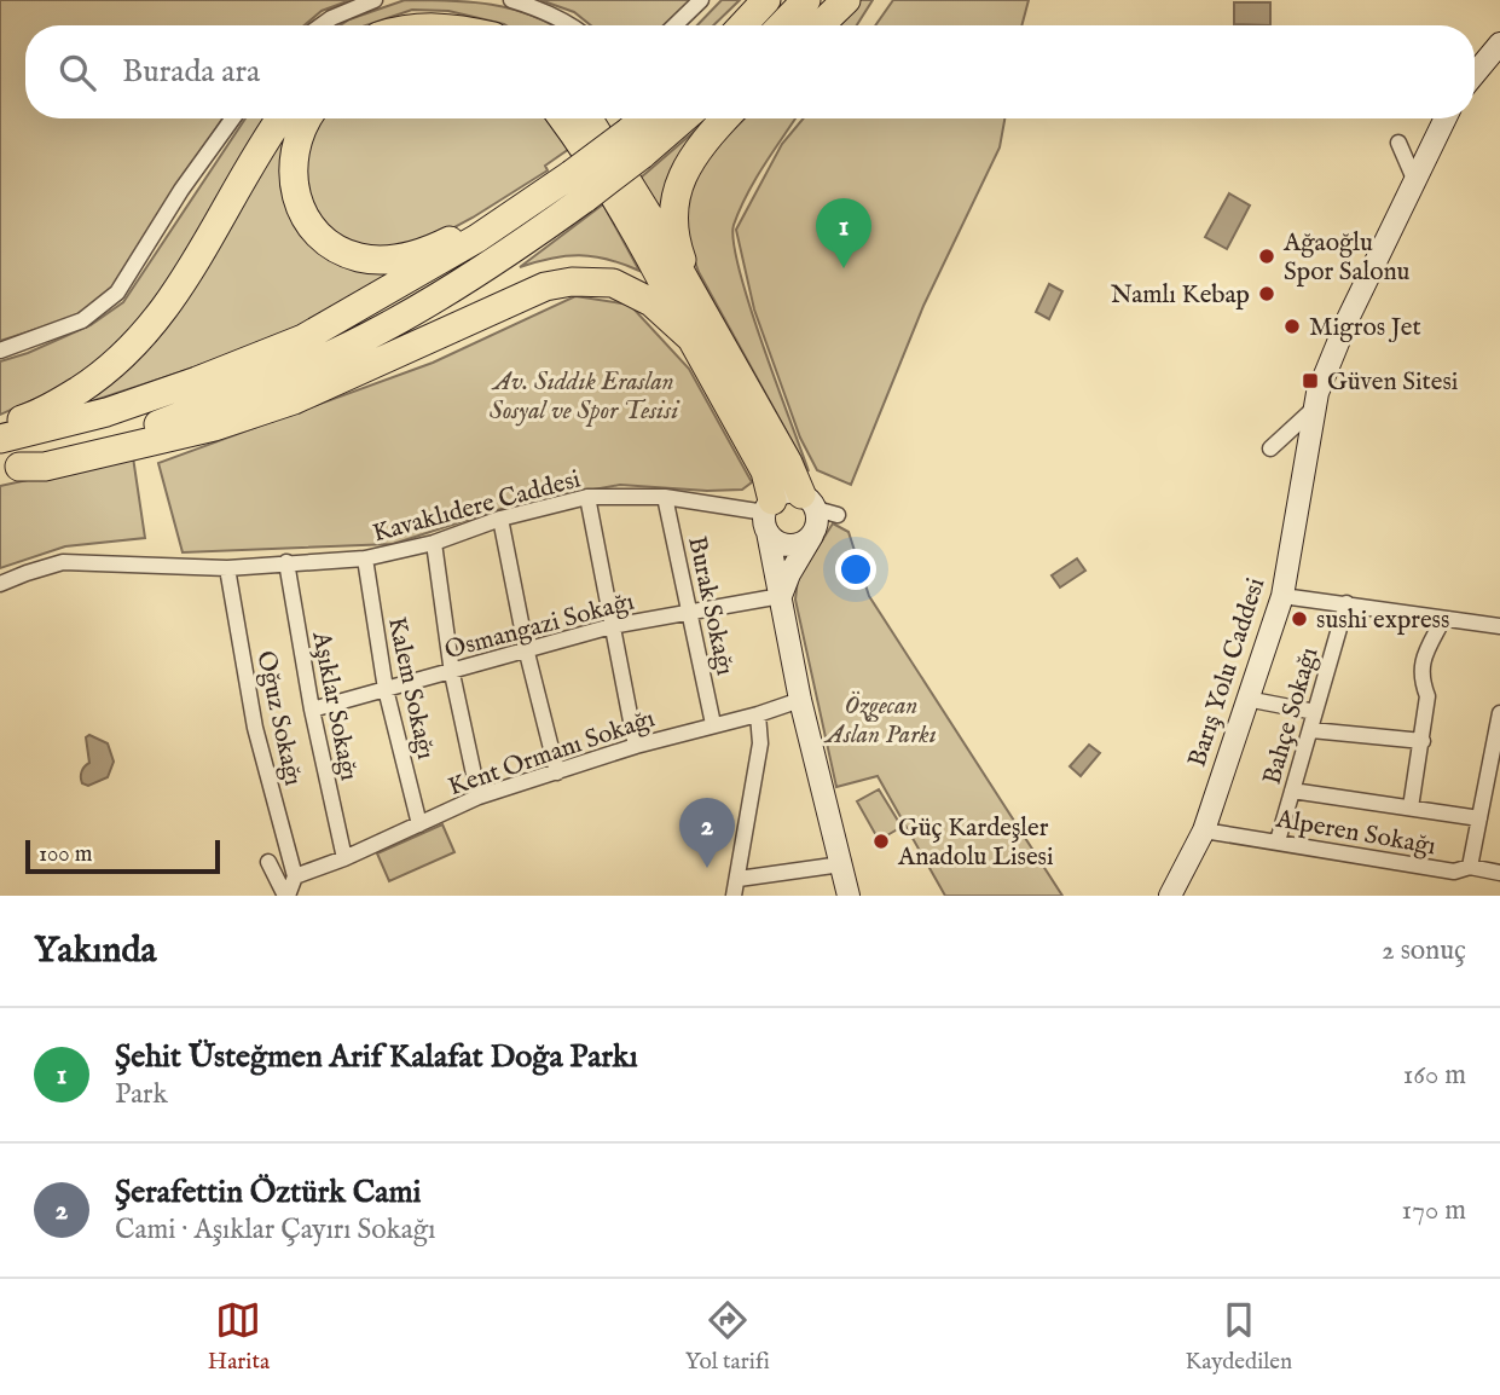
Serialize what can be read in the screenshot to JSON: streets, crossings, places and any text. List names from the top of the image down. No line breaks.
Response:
{"streets":{"main road":["Barış Yolu Caddesi"],"street":["Kavaklıdere Caddesi","Burak Sokağı","Osmangazi Sokağı","Kalem Sokağı","Aşıklar Sokağı","Bahçe Sokağı","Oğuz Sokağı","Kent Ormanı Sokağı","Alperen Sokağı"]},"crossings":[["Kavaklıdere Caddesi","Burak Sokağı"],["Kavaklıdere Caddesi","Kalem Sokağı"],["Kavaklıdere Caddesi","Aşıklar Sokağı"],["Kavaklıdere Caddesi","Oğuz Sokağı"],["Burak Sokağı","Osmangazi Sokağı"],["Burak Sokağı","Kent Ormanı Sokağı"],["Osmangazi Sokağı","Kalem Sokağı"],["Osmangazi Sokağı","Aşıklar Sokağı"],["Barış Yolu Caddesi","Alperen Sokağı"],["Kalem Sokağı","Kent Ormanı Sokağı"],["Aşıklar Sokağı","Kent Ormanı Sokağı"],["Bahçe Sokağı","Alperen Sokağı"],["Oğuz Sokağı","Kent Ormanı Sokağı"]],"parks":["Av. Sıddık Eraslan Sosyal ve Spor Tesisi","Özgecan Aslan Parkı"],"places":{"other":["Ağaoğlu Spor Salonu","Namlı Kebap","Migros Jet","sushi express","Güç Kardeşler Anadolu Lisesi"],"transit":["Güven Sitesi"]},"scale_bar":"100 m","page":{"search":"Burada ara","pins":["1","2"],"scale":"100 m","heading":["Yakında","2 sonuç"],"list":[{"mark":"1","name":"Şehit Üsteğmen Arif Kalafat Doğa Parkı","note":"Park","value":"160 m"},{"mark":"2","name":"Şerafettin Öztürk Cami","note":"Cami · Aşıklar Çayırı Sokağı","value":"170 m"}],"nav":["Harita","Yol tarifi","Kaydedilen"]}}
